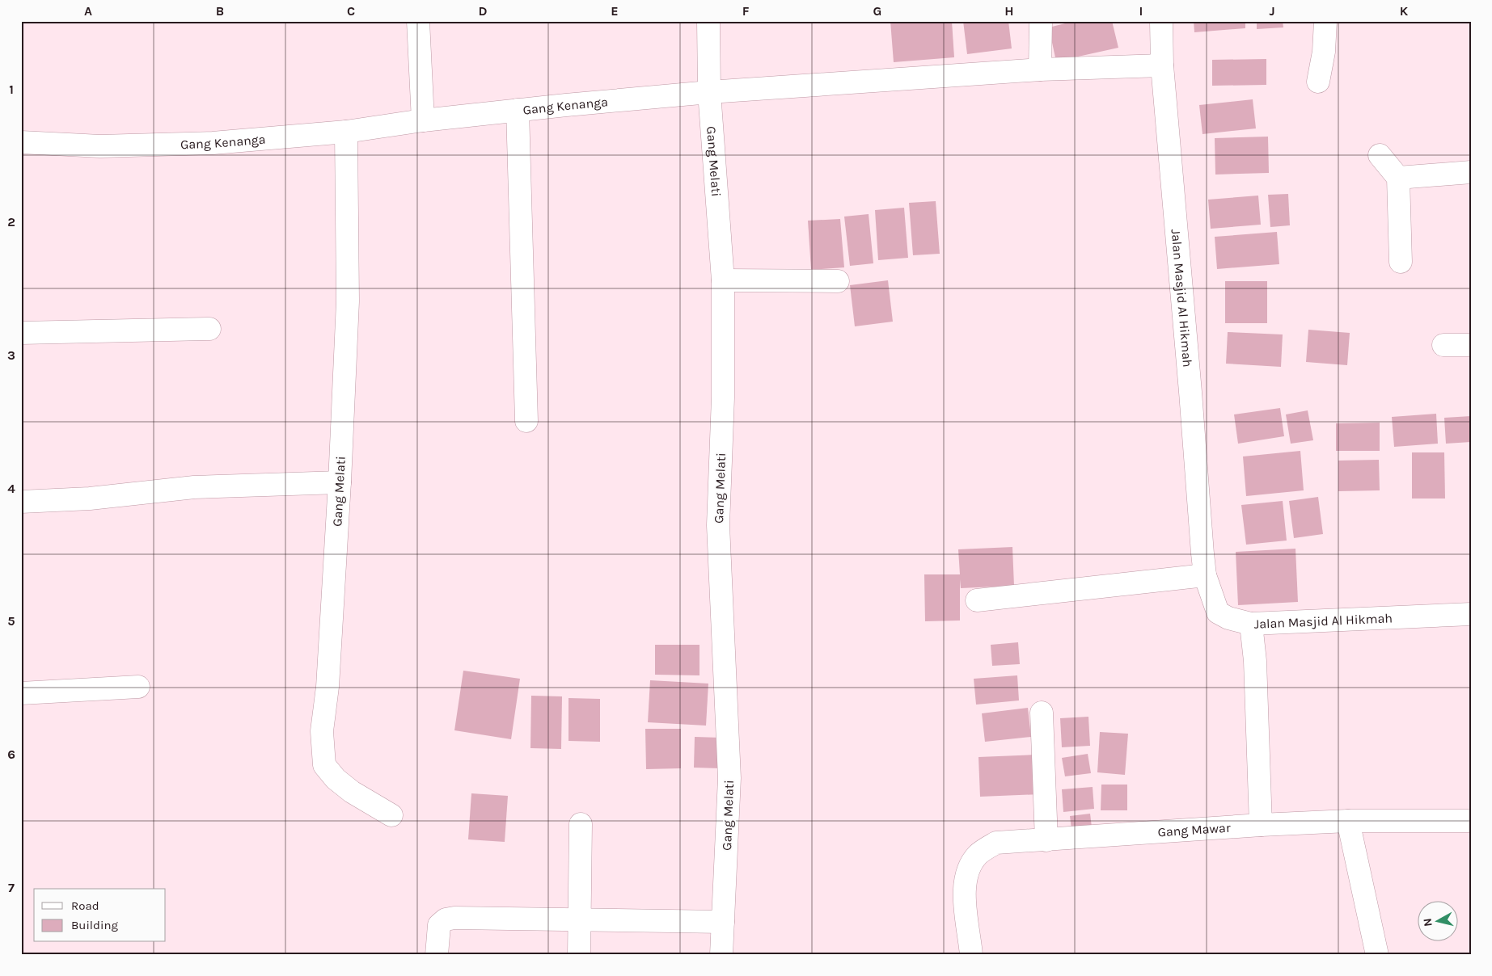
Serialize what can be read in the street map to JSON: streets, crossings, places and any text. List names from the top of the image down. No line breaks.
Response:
{"streets":{"street":["Gang Kenanga","Gang Melati","Jalan Masjid Al Hikmah","Gang Mawar"]},"crossings":[["Gang Kenanga","Gang Melati"],["Gang Kenanga","Jalan Masjid Al Hikmah"]],"legend":["Road","Building"],"north":"left","grid":{"columns":["A","B","C","D","E","F","G","H","I","J","K"],"rows":["1","2","3","4","5","6","7"]}}
